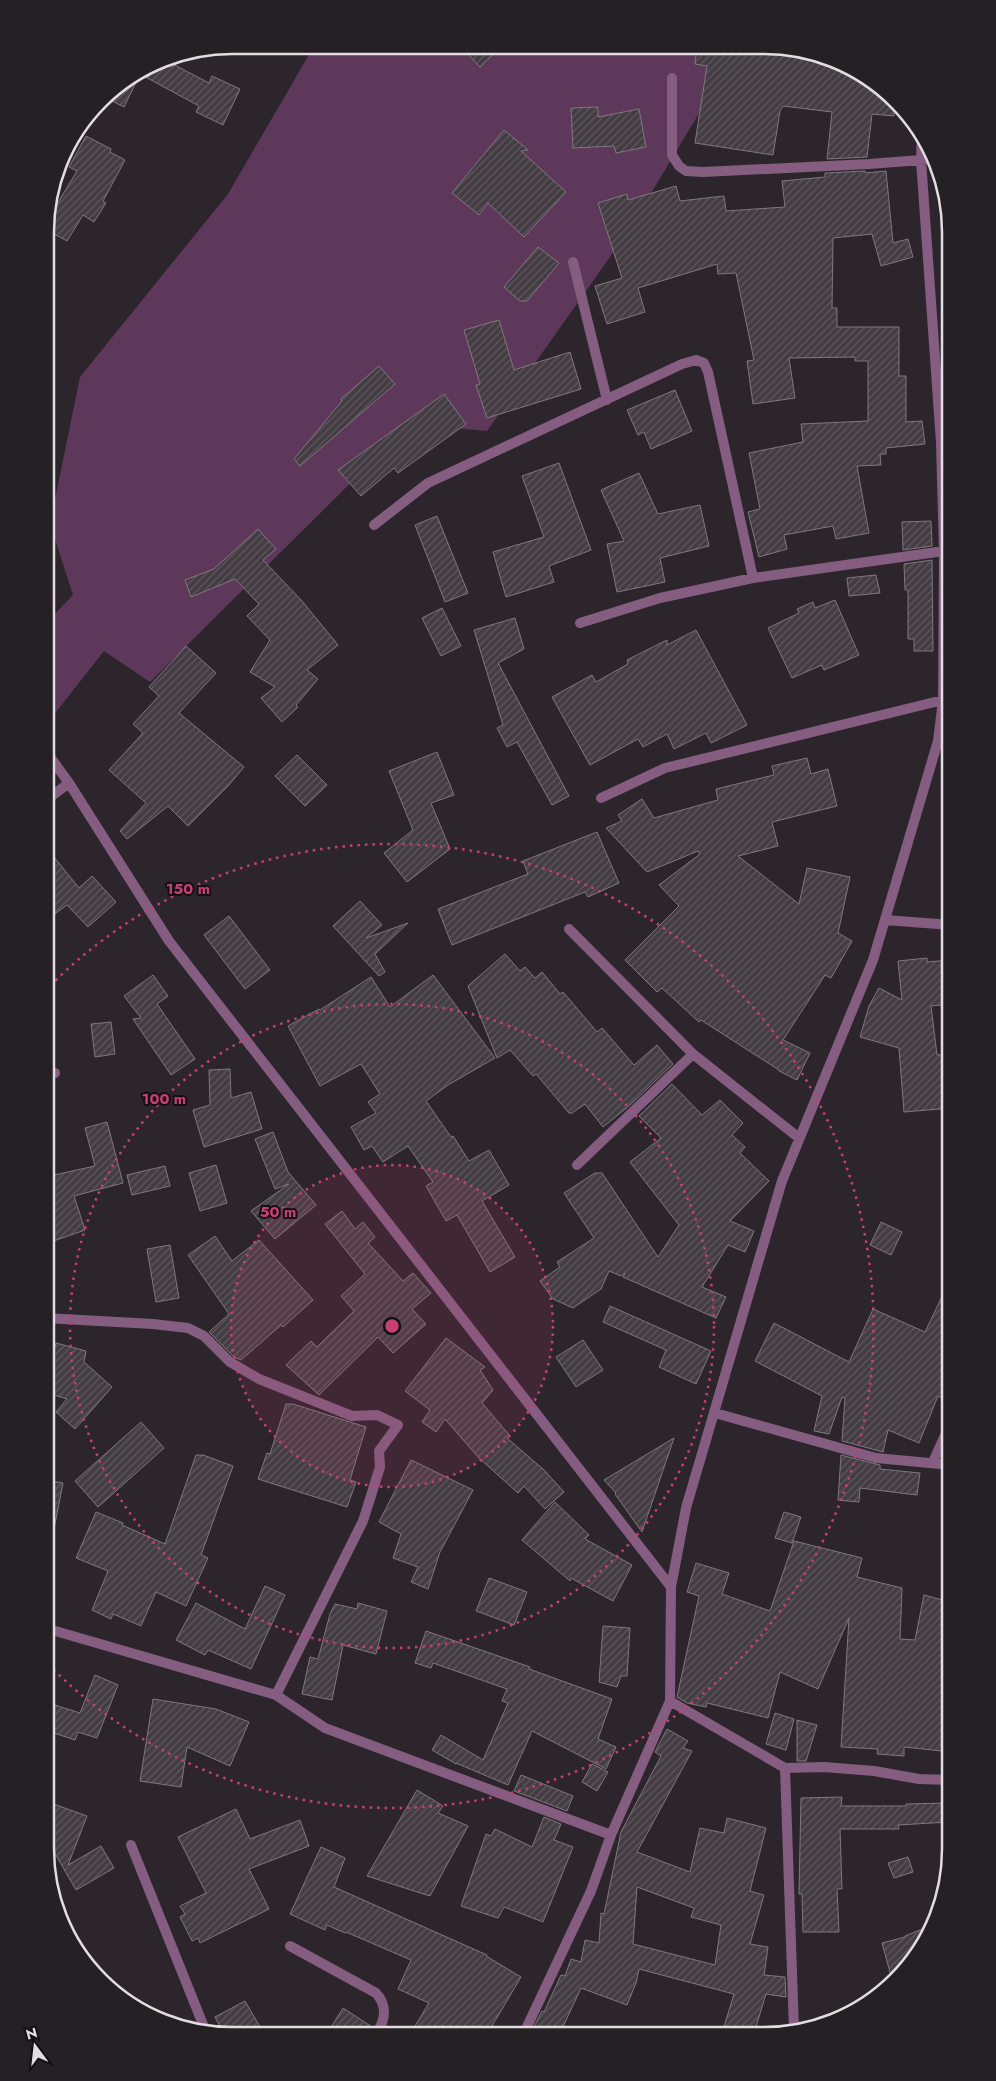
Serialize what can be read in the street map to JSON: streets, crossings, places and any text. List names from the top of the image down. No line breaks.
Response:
{"north":"top","rings":["150 m","100 m","50 m"]}
